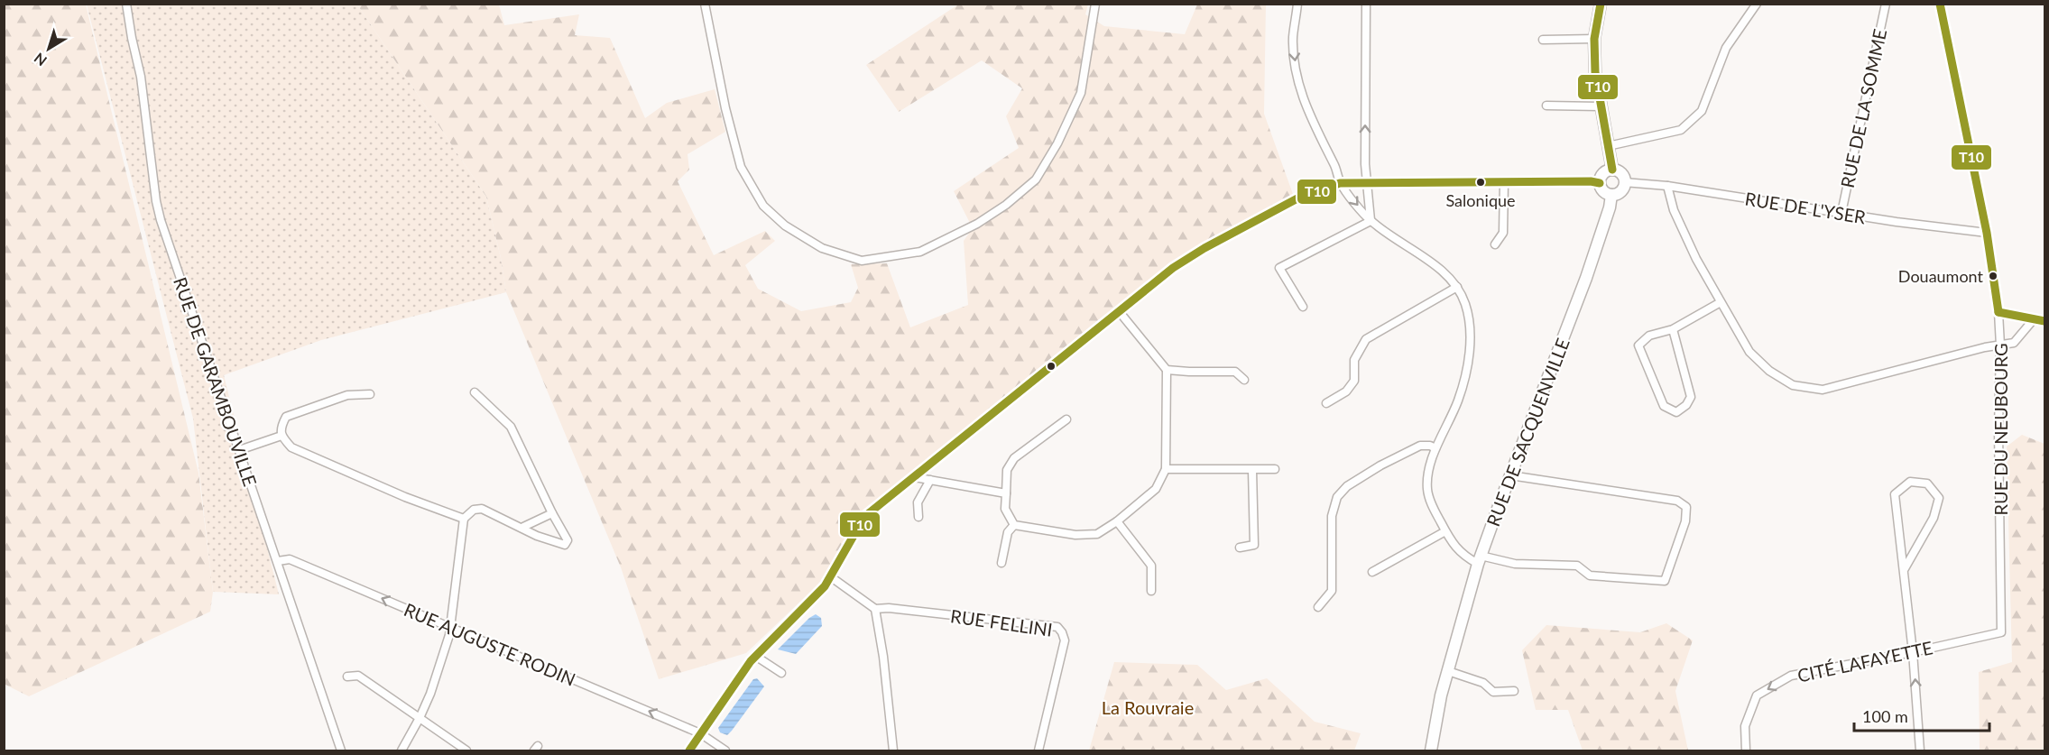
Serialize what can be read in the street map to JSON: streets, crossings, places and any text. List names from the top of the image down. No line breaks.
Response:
{"streets":{"street":["RUE DE LA SOMME","RUE DE L'YSER","RUE DE GARAMBOUVILLE","RUE DU NEUBOURG","RUE DE SACQUENVILLE","RUE FELLINI","RUE AUGUSTE RODIN","CITÉ LAFAYETTE"]},"crossings":[["RUE DE LA SOMME","RUE DE L'YSER"],["RUE DE L'YSER","RUE DU NEUBOURG"],["RUE DE L'YSER","RUE DE SACQUENVILLE"],["RUE DE GARAMBOUVILLE","RUE AUGUSTE RODIN"],["RUE DU NEUBOURG","CITÉ LAFAYETTE"]],"one_way":["RUE AUGUSTE RODIN","CITÉ LAFAYETTE"],"parks":["La Rouvraie"],"places":["Salonique","Douaumont"],"lines":["transit line T10"],"scale_bar":"100 m","north":"bottom left"}
